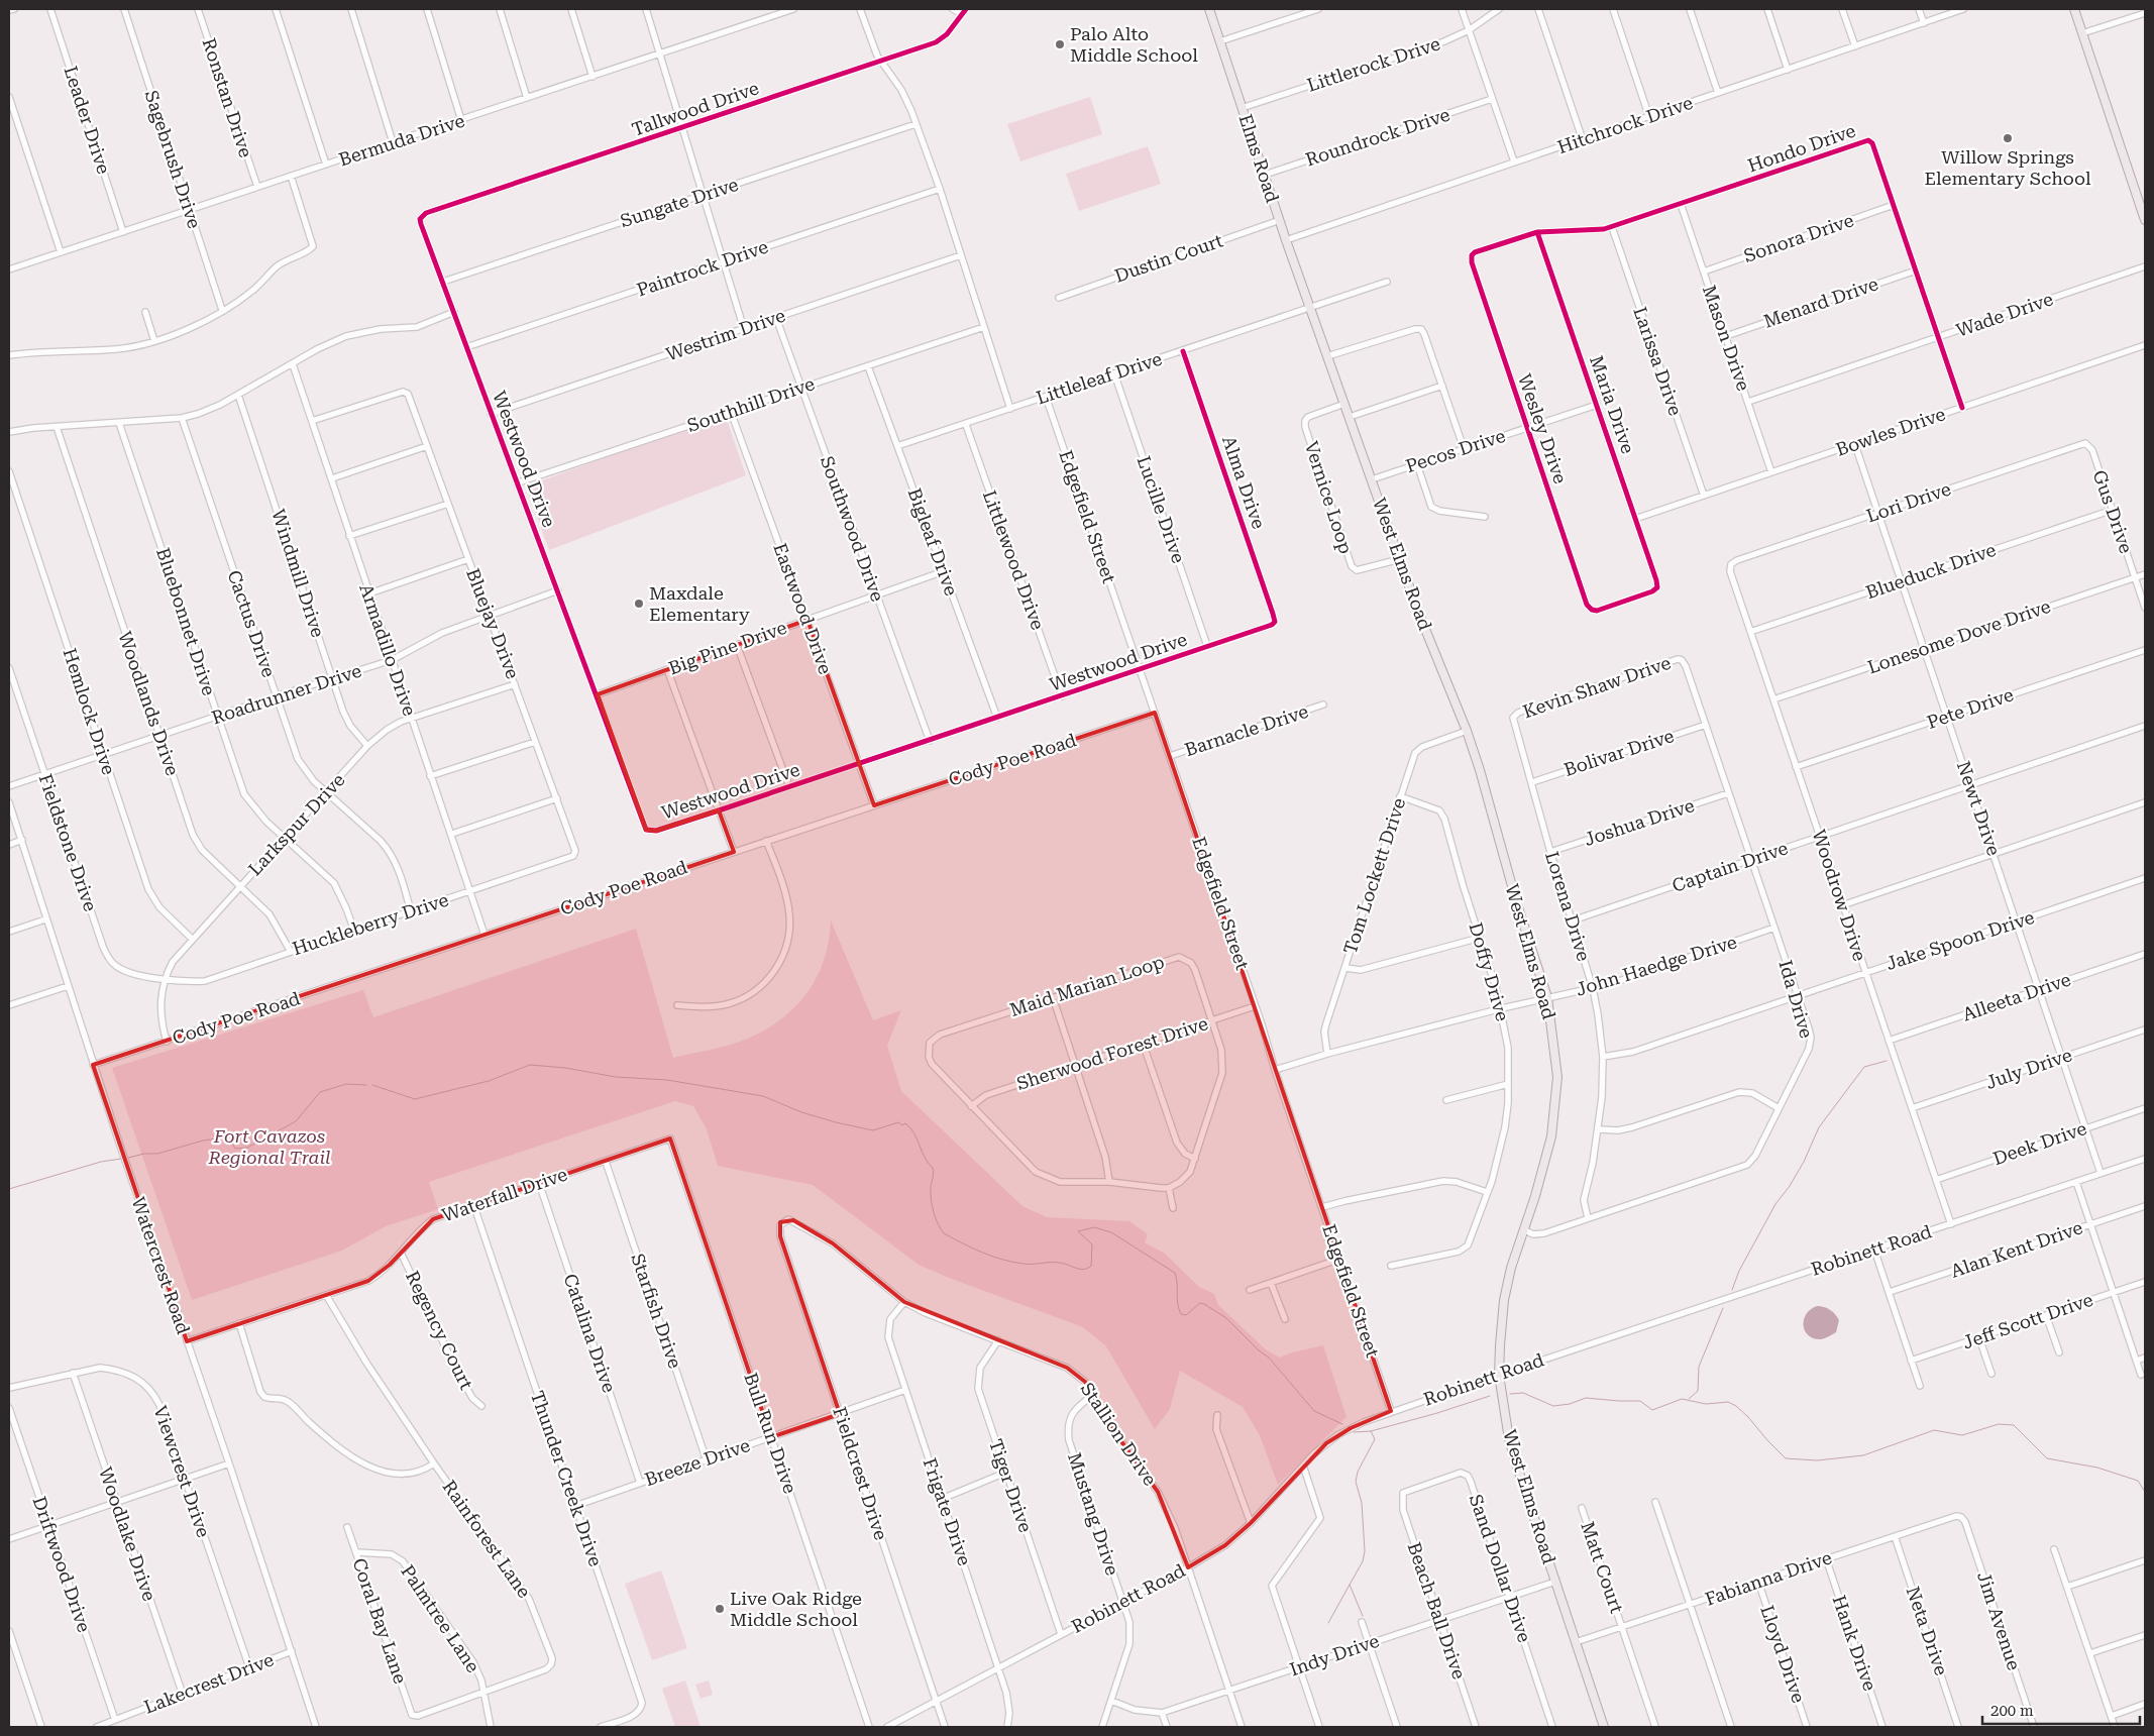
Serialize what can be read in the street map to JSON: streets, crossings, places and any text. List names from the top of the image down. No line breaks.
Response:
{"streets":{"main road":["Elms Road","West Elms Road"],"street":["Littlerock Drive","Ronstan Drive","Tallwood Drive","Leader Drive","Hitchrock Drive","Roundrock Drive","Bermuda Drive","Hondo Drive","Sagebrush Drive","Sungate Drive","Sonora Drive","Dustin Court","Paintrock Drive","Menard Drive","Wade Drive","Westrim Drive","Mason Drive","Larissa Drive","Littleleaf Drive","Southhill Drive","Maria Drive","Wesley Drive","Bowles Drive","Pecos Drive","Westwood Drive","Alma Drive","Vernice Loop","Lori Drive","Lucille Drive","Gus Drive","Edgefield Street","Southwood Drive","Bigleaf Drive","Littlewood Drive","Blueduck Drive","Windmill Drive","Eastwood Drive","Bluebonnet Drive","Cactus Drive","Bluejay Drive","Lonesome Dove Drive","Big Pine Drive","Armadillo Drive","Kevin Shaw Drive","Roadrunner Drive","Woodlands Drive","Pete Drive","Hemlock Drive","Barnacle Drive","Bolivar Drive","Cody Poe Road","Newt Drive","Joshua Drive","Larkspur Drive","Fieldstone Drive","Captain Drive","Tom Lockett Drive","Woodrow Drive","Lorena Drive","Huckleberry Drive","Jake Spoon Drive","John Haedge Drive","Doffy Drive","Maid Marian Loop","Alleeta Drive","Ida Drive","Sherwood Forest Drive","July Drive","Deek Drive","Waterfall Drive","Alan Kent Drive","Robinett Road","Watercrest Road","Starfish Drive","Jeff Scott Drive","Regency Court","Catalina Drive","Bull Run Drive","Stallion Drive","Breeze Drive","Viewcrest Drive","Fieldcrest Drive","Thunder Creek Drive","Tiger Drive","Frigate Drive","Mustang Drive","Woodlake Drive","Rainforest Lane","Driftwood Drive","Matt Court","Sand Dollar Drive","Fabianna Drive","Beach Ball Drive","Palmtree Lane","Coral Bay Lane","Jim Avenue","Neta Drive","Hank Drive","Lloyd Drive","Indy Drive","Lakecrest Drive"]},"crossings":[["Littlerock Drive","Elms Road"],["Ronstan Drive","Bermuda Drive"],["Tallwood Drive","Westwood Drive"],["Leader Drive","Bermuda Drive"],["Hitchrock Drive","Elms Road"],["Roundrock Drive","Elms Road"],["Bermuda Drive","Sagebrush Drive"],["Hondo Drive","Sonora Drive"],["Hondo Drive","Menard Drive"],["Hondo Drive","Wade Drive"],["Hondo Drive","Mason Drive"],["Hondo Drive","Larissa Drive"],["Hondo Drive","Maria Drive"],["Hondo Drive","Wesley Drive"],["Hondo Drive","Bowles Drive"],["Elms Road","Dustin Court"],["Elms Road","Littleleaf Drive"],["Elms Road","West Elms Road"],["Sungate Drive","Westwood Drive"],["Sonora Drive","Mason Drive"],["Paintrock Drive","Westwood Drive"],["Menard Drive","Mason Drive"],["Wade Drive","Mason Drive"],["Westrim Drive","Westwood Drive"],["Westrim Drive","Southwood Drive"],["Mason Drive","Bowles Drive"],["Larissa Drive","Bowles Drive"],["Littleleaf Drive","Alma Drive"],["Littleleaf Drive","Lucille Drive"],["Littleleaf Drive","Edgefield Street"],["Littleleaf Drive","Bigleaf Drive"],["Littleleaf Drive","Littlewood Drive"],["Littleleaf Drive","West Elms Road"],["Southhill Drive","Westwood Drive"],["Southhill Drive","Southwood Drive"],["Southhill Drive","Bigleaf Drive"],["Southhill Drive","Eastwood Drive"],["Maria Drive","Wesley Drive"],["Maria Drive","Bowles Drive"],["Maria Drive","Pecos Drive"],["Wesley Drive","Pecos Drive"],["Bowles Drive","Newt Drive"],["Pecos Drive","West Elms Road"],["Westwood Drive","Alma Drive"],["Westwood Drive","Lucille Drive"],["Westwood Drive","Edgefield Street"],["Westwood Drive","Southwood Drive"],["Westwood Drive","Bigleaf Drive"],["Westwood Drive","Littlewood Drive"],["Westwood Drive","Eastwood Drive"],["Westwood Drive","Big Pine Drive"],["Westwood Drive","Roadrunner Drive"],["Vernice Loop","West Elms Road"],["Lori Drive","Gus Drive"],["Lori Drive","Newt Drive"],["Lori Drive","Woodrow Drive"],["Gus Drive","Blueduck Drive"],["Gus Drive","Lonesome Dove Drive"],["Edgefield Street","Barnacle Drive"],["Edgefield Street","Cody Poe Road"],["Edgefield Street","John Haedge Drive"],["Edgefield Street","Sherwood Forest Drive"],["Edgefield Street","Robinett Road"],["Southwood Drive","Big Pine Drive"],["Bigleaf Drive","Big Pine Drive"],["West Elms Road","Tom Lockett Drive"],["West Elms Road","John Haedge Drive"],["West Elms Road","Ida Drive"],["West Elms Road","Robinett Road"],["West Elms Road","Fabianna Drive"],["West Elms Road","Indy Drive"],["Blueduck Drive","Newt Drive"],["Blueduck Drive","Woodrow Drive"],["Windmill Drive","Roadrunner Drive"],["Windmill Drive","Larkspur Drive"],["Eastwood Drive","Big Pine Drive"],["Eastwood Drive","Cody Poe Road"],["Bluebonnet Drive","Roadrunner Drive"],["Bluebonnet Drive","Larkspur Drive"],["Bluebonnet Drive","Huckleberry Drive"],["Cactus Drive","Roadrunner Drive"],["Cactus Drive","Larkspur Drive"],["Cactus Drive","Huckleberry Drive"],["Bluejay Drive","Armadillo Drive"],["Bluejay Drive","Roadrunner Drive"],["Bluejay Drive","Larkspur Drive"],["Bluejay Drive","Huckleberry Drive"],["Lonesome Dove Drive","Newt Drive"],["Lonesome Dove Drive","Woodrow Drive"],["Armadillo Drive","Roadrunner Drive"],["Armadillo Drive","Cody Poe Road"],["Armadillo Drive","Larkspur Drive"],["Armadillo Drive","Huckleberry Drive"],["Kevin Shaw Drive","Lorena Drive"],["Kevin Shaw Drive","Ida Drive"],["Roadrunner Drive","Woodlands Drive"],["Roadrunner Drive","Hemlock Drive"],["Roadrunner Drive","Fieldstone Drive"],["Woodlands Drive","Larkspur Drive"],["Woodlands Drive","Huckleberry Drive"],["Pete Drive","Newt Drive"],["Pete Drive","Woodrow Drive"],["Hemlock Drive","Larkspur Drive"],["Bolivar Drive","Lorena Drive"],["Bolivar Drive","Ida Drive"],["Cody Poe Road","Larkspur Drive"],["Cody Poe Road","Watercrest Road"],["Newt Drive","Captain Drive"],["Newt Drive","Jake Spoon Drive"],["Newt Drive","Alleeta Drive"],["Newt Drive","July Drive"],["Newt Drive","Deek Drive"],["Newt Drive","Robinett Road"],["Joshua Drive","Lorena Drive"],["Joshua Drive","Ida Drive"],["Larkspur Drive","Fieldstone Drive"],["Larkspur Drive","Huckleberry Drive"],["Fieldstone Drive","Huckleberry Drive"],["Captain Drive","Woodrow Drive"],["Captain Drive","Lorena Drive"],["Captain Drive","Ida Drive"],["Tom Lockett Drive","John Haedge Drive"],["Tom Lockett Drive","Doffy Drive"],["Woodrow Drive","Jake Spoon Drive"],["Woodrow Drive","Alleeta Drive"],["Woodrow Drive","July Drive"],["Woodrow Drive","Deek Drive"],["Woodrow Drive","Robinett Road"],["Lorena Drive","Jake Spoon Drive"],["Lorena Drive","John Haedge Drive"],["Lorena Drive","Ida Drive"],["Jake Spoon Drive","Ida Drive"],["John Haedge Drive","Doffy Drive"],["John Haedge Drive","Ida Drive"],["Maid Marian Loop","Sherwood Forest Drive"],["Waterfall Drive","Watercrest Road"],["Waterfall Drive","Starfish Drive"],["Waterfall Drive","Regency Court"],["Waterfall Drive","Catalina Drive"],["Waterfall Drive","Bull Run Drive"],["Waterfall Drive","Thunder Creek Drive"],["Waterfall Drive","Rainforest Lane"],["Robinett Road","Stallion Drive"],["Robinett Road","Fieldcrest Drive"],["Robinett Road","Tiger Drive"],["Robinett Road","Frigate Drive"],["Robinett Road","Mustang Drive"],["Watercrest Road","Lakecrest Drive"],["Starfish Drive","Breeze Drive"],["Catalina Drive","Breeze Drive"],["Bull Run Drive","Breeze Drive"],["Stallion Drive","Fieldcrest Drive"],["Stallion Drive","Tiger Drive"],["Stallion Drive","Frigate Drive"],["Stallion Drive","Mustang Drive"],["Stallion Drive","Indy Drive"],["Breeze Drive","Fieldcrest Drive"],["Breeze Drive","Thunder Creek Drive"],["Breeze Drive","Frigate Drive"],["Viewcrest Drive","Woodlake Drive"],["Viewcrest Drive","Lakecrest Drive"],["Mustang Drive","Indy Drive"],["Woodlake Drive","Lakecrest Drive"],["Rainforest Lane","Palmtree Lane"],["Rainforest Lane","Coral Bay Lane"],["Driftwood Drive","Lakecrest Drive"],["Matt Court","Fabianna Drive"],["Sand Dollar Drive","Beach Ball Drive"],["Sand Dollar Drive","Indy Drive"],["Fabianna Drive","Jim Avenue"],["Fabianna Drive","Neta Drive"],["Fabianna Drive","Hank Drive"],["Fabianna Drive","Lloyd Drive"],["Beach Ball Drive","Indy Drive"],["Palmtree Lane","Coral Bay Lane"]],"parks":["Fort Cavazos Regional Trail"],"places":["Palo Alto Middle School","Willow Springs Elementary School","Maxdale Elementary","Live Oak Ridge Middle School"],"scale_bar":"200 m"}
